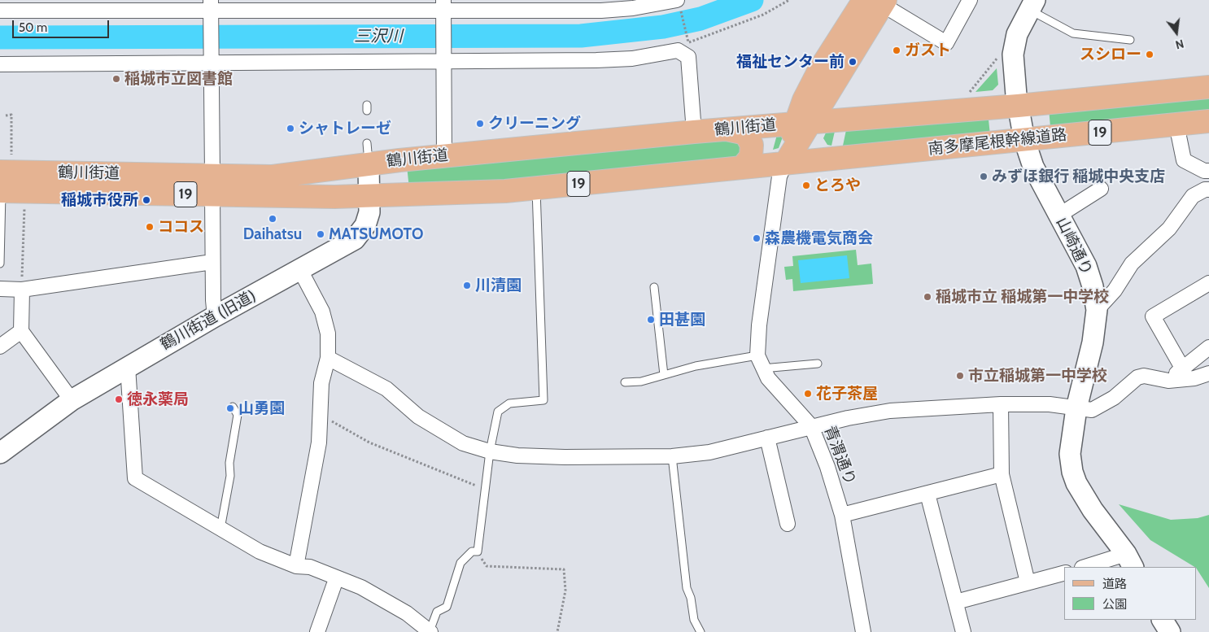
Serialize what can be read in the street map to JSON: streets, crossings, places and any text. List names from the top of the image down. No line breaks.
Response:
{"streets":{"main road":["鶴川街道","19","南多摩尾根幹線道路"],"street":["山崎通り","鶴川街道 (旧道)","青渭通り"]},"crossings":[["鶴川街道","19"],["鶴川街道","南多摩尾根幹線道路"],["鶴川街道","鶴川街道 (旧道)"],["19","山崎通り"],["南多摩尾根幹線道路","山崎通り"]],"water":["三沢川"],"places":["ガスト","スシロー","福祉センター前","稲城市立図書館","クリーニング","シャトレーゼ","みずほ銀行 稲城中央支店","とろや","稲城市役所","Daihatsu","ココス","MATSUMOTO","森農機電気商会","川清園","稲城市立 稲城第一中学校","田甚園","市立稲城第一中学校","花子茶屋","徳永薬局","山勇園"],"legend":["道路","公園"],"scale_bar":"50 m","north":"bottom"}
